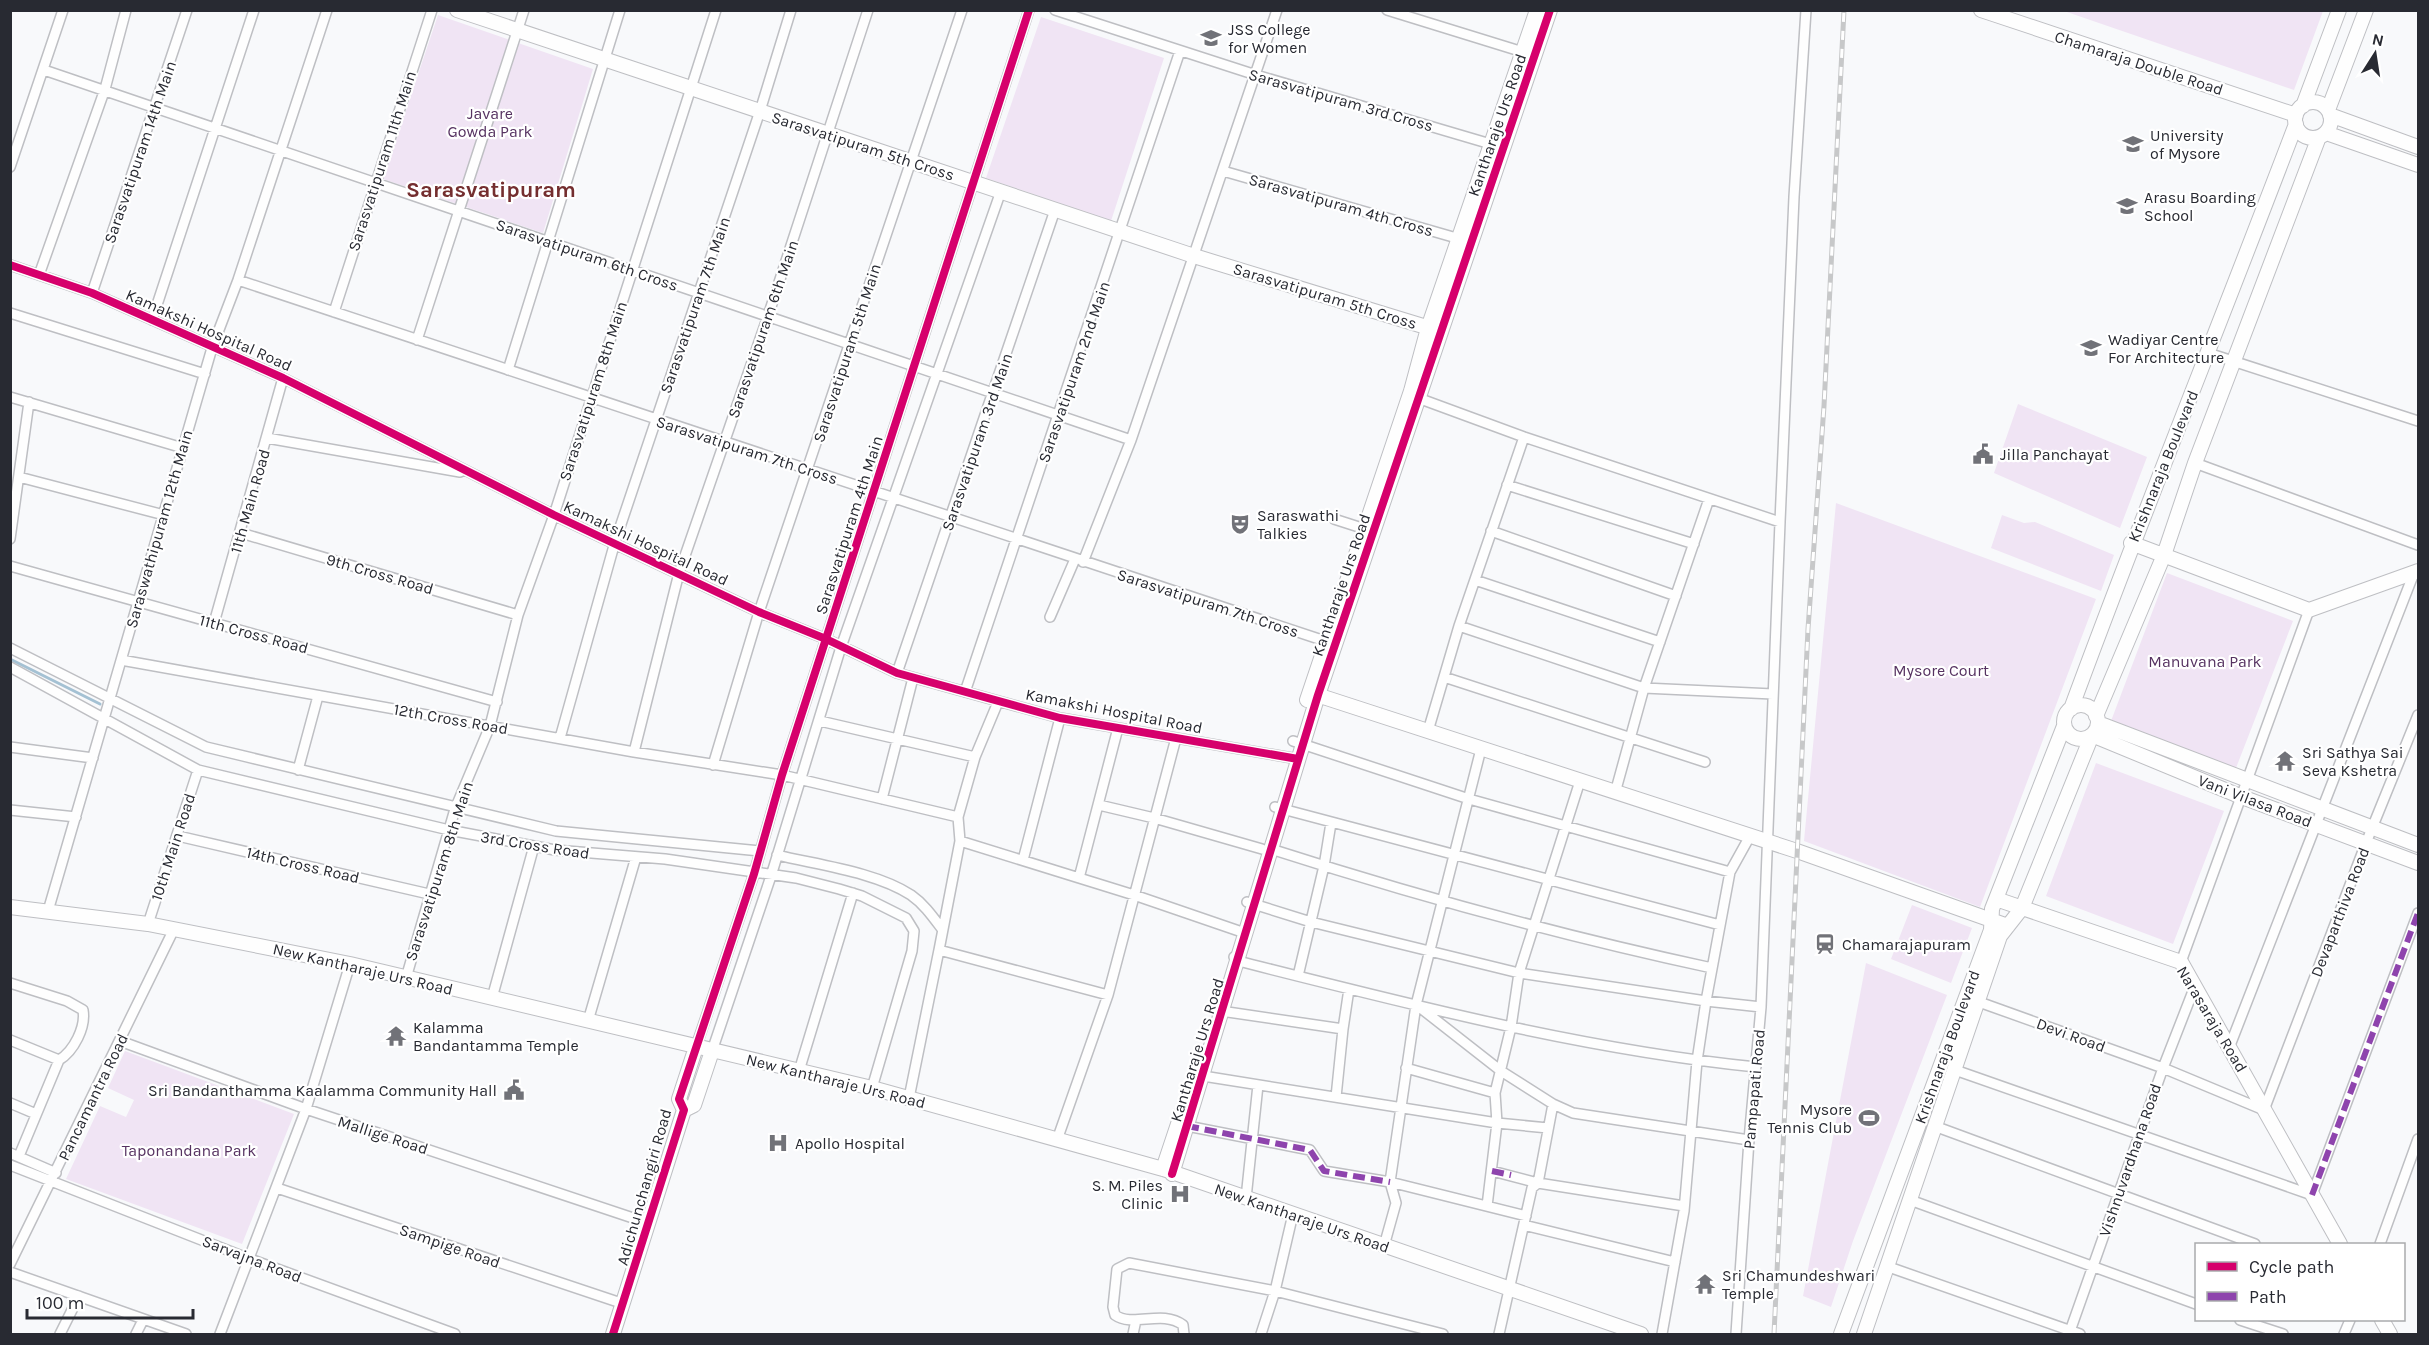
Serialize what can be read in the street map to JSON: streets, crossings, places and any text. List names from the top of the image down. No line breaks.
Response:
{"streets":{"street":["Chamaraja Double Road","Sarasvatipuram 3rd Cross","Kantharaje Urs Road","Sarasvatipuram 5th Cross","Sarasvatipuram 14th Main","Sarasvatipuram 11th Main","Sarasvatipuram 4th Cross","Sarasvatipuram 6th Cross","Sarasvatipuram 7th Main","Sarasvatipuram 6th Main","Kamakshi Hospital Road","Sarasvatipuram 5th Main","Sarasvatipuram 2nd Main","Sarasvatipuram 8th Main","Sarasvatipuram 3rd Main","Sarasvatipuram 7th Cross","Krishnaraja Boulevard","11th Main Road","Sarasvatipuram 4th Main","Saraswathipuram 12th Main","9th Cross Road","11th Cross Road","12th Cross Road","Vani Vilasa Road","3rd Cross Road","10th Main Road","14th Cross Road","Devaparthiva Road","New Kantharaje Urs Road","Narasaraja Road","Devi Road","Pampapati Road","Pancamantra Road","Mallige Road","Vishnuvardhana Road","Adichunchangiri Road","Sampige Road","Sarvajna Road"]},"crossings":[["Chamaraja Double Road","Krishnaraja Boulevard"],["Sarasvatipuram 3rd Cross","Kantharaje Urs Road"],["Sarasvatipuram 3rd Cross","Sarasvatipuram 2nd Main"],["Kantharaje Urs Road","Sarasvatipuram 5th Cross"],["Kantharaje Urs Road","Sarasvatipuram 4th Cross"],["Kantharaje Urs Road","Kamakshi Hospital Road"],["Kantharaje Urs Road","Sarasvatipuram 7th Cross"],["Kantharaje Urs Road","New Kantharaje Urs Road"],["Sarasvatipuram 5th Cross","Sarasvatipuram 7th Main"],["Sarasvatipuram 5th Cross","Sarasvatipuram 6th Main"],["Sarasvatipuram 5th Cross","Sarasvatipuram 5th Main"],["Sarasvatipuram 5th Cross","Sarasvatipuram 2nd Main"],["Sarasvatipuram 5th Cross","Sarasvatipuram 8th Main"],["Sarasvatipuram 5th Cross","Sarasvatipuram 3rd Main"],["Sarasvatipuram 5th Cross","Sarasvatipuram 4th Main"],["Sarasvatipuram 14th Main","Sarasvatipuram 6th Cross"],["Sarasvatipuram 14th Main","Kamakshi Hospital Road"],["Sarasvatipuram 11th Main","Sarasvatipuram 6th Cross"],["Sarasvatipuram 11th Main","Sarasvatipuram 7th Cross"],["Sarasvatipuram 6th Cross","Sarasvatipuram 7th Main"],["Sarasvatipuram 6th Cross","Sarasvatipuram 6th Main"],["Sarasvatipuram 6th Cross","Sarasvatipuram 5th Main"],["Sarasvatipuram 6th Cross","Sarasvatipuram 2nd Main"],["Sarasvatipuram 6th Cross","Sarasvatipuram 8th Main"],["Sarasvatipuram 6th Cross","Sarasvatipuram 3rd Main"],["Sarasvatipuram 6th Cross","Sarasvatipuram 4th Main"],["Sarasvatipuram 6th Cross","Saraswathipuram 12th Main"],["Sarasvatipuram 7th Main","Kamakshi Hospital Road"],["Sarasvatipuram 7th Main","Sarasvatipuram 7th Cross"],["Sarasvatipuram 7th Main","12th Cross Road"],["Sarasvatipuram 6th Main","Kamakshi Hospital Road"],["Sarasvatipuram 6th Main","Sarasvatipuram 7th Cross"],["Sarasvatipuram 6th Main","12th Cross Road"],["Kamakshi Hospital Road","Sarasvatipuram 5th Main"],["Kamakshi Hospital Road","Sarasvatipuram 2nd Main"],["Kamakshi Hospital Road","Sarasvatipuram 8th Main"],["Kamakshi Hospital Road","Sarasvatipuram 3rd Main"],["Kamakshi Hospital Road","11th Main Road"],["Kamakshi Hospital Road","Sarasvatipuram 4th Main"],["Kamakshi Hospital Road","Saraswathipuram 12th Main"],["Sarasvatipuram 5th Main","Sarasvatipuram 7th Cross"],["Sarasvatipuram 5th Main","12th Cross Road"],["Sarasvatipuram 2nd Main","Sarasvatipuram 7th Cross"],["Sarasvatipuram 8th Main","Sarasvatipuram 7th Cross"],["Sarasvatipuram 8th Main","9th Cross Road"],["Sarasvatipuram 8th Main","11th Cross Road"],["Sarasvatipuram 8th Main","12th Cross Road"],["Sarasvatipuram 8th Main","3rd Cross Road"],["Sarasvatipuram 8th Main","14th Cross Road"],["Sarasvatipuram 8th Main","New Kantharaje Urs Road"],["Sarasvatipuram 3rd Main","Sarasvatipuram 7th Cross"],["Sarasvatipuram 7th Cross","Sarasvatipuram 4th Main"],["Sarasvatipuram 7th Cross","Saraswathipuram 12th Main"],["Krishnaraja Boulevard","Vani Vilasa Road"],["Krishnaraja Boulevard","Narasaraja Road"],["Krishnaraja Boulevard","Devi Road"],["11th Main Road","9th Cross Road"],["11th Main Road","11th Cross Road"],["Sarasvatipuram 4th Main","12th Cross Road"],["Sarasvatipuram 4th Main","3rd Cross Road"],["Sarasvatipuram 4th Main","New Kantharaje Urs Road"],["Sarasvatipuram 4th Main","Adichunchangiri Road"],["Saraswathipuram 12th Main","11th Cross Road"],["Saraswathipuram 12th Main","12th Cross Road"],["Saraswathipuram 12th Main","3rd Cross Road"],["Saraswathipuram 12th Main","New Kantharaje Urs Road"],["Vani Vilasa Road","Devaparthiva Road"],["3rd Cross Road","10th Main Road"],["3rd Cross Road","New Kantharaje Urs Road"],["10th Main Road","14th Cross Road"],["10th Main Road","New Kantharaje Urs Road"],["Devaparthiva Road","Narasaraja Road"],["Devaparthiva Road","Devi Road"],["New Kantharaje Urs Road","Pancamantra Road"],["New Kantharaje Urs Road","Adichunchangiri Road"],["Narasaraja Road","Devi Road"],["Narasaraja Road","Vishnuvardhana Road"],["Devi Road","Vishnuvardhana Road"],["Pancamantra Road","Mallige Road"],["Pancamantra Road","Sarvajna Road"],["Mallige Road","Adichunchangiri Road"],["Adichunchangiri Road","Sampige Road"]],"districts":["Sarasvatipuram"],"parks":["Javare Gowda Park","Manuvana Park","Mysore Court","Taponandana Park"],"places":{"school or university":["JSS College for Women","University of Mysore","Arasu Boarding School","Wadiyar Centre For Architecture"],"public building":["Jilla Panchayat","Sri Bandanthamma Kaalamma Community Hall"],"theatre":["Saraswathi Talkies"],"temple":["Sri Sathya Sai Seva Kshetra","Kalamma Bandantamma Temple","Sri Chamundeshwari Temple"],"station":["Chamarajapuram"],"sports":["Mysore Tennis Club"],"hospital":["Apollo Hospital","S. M. Piles Clinic"]},"legend":["Cycle path","Path"],"scale_bar":"100 m","north":"top"}
